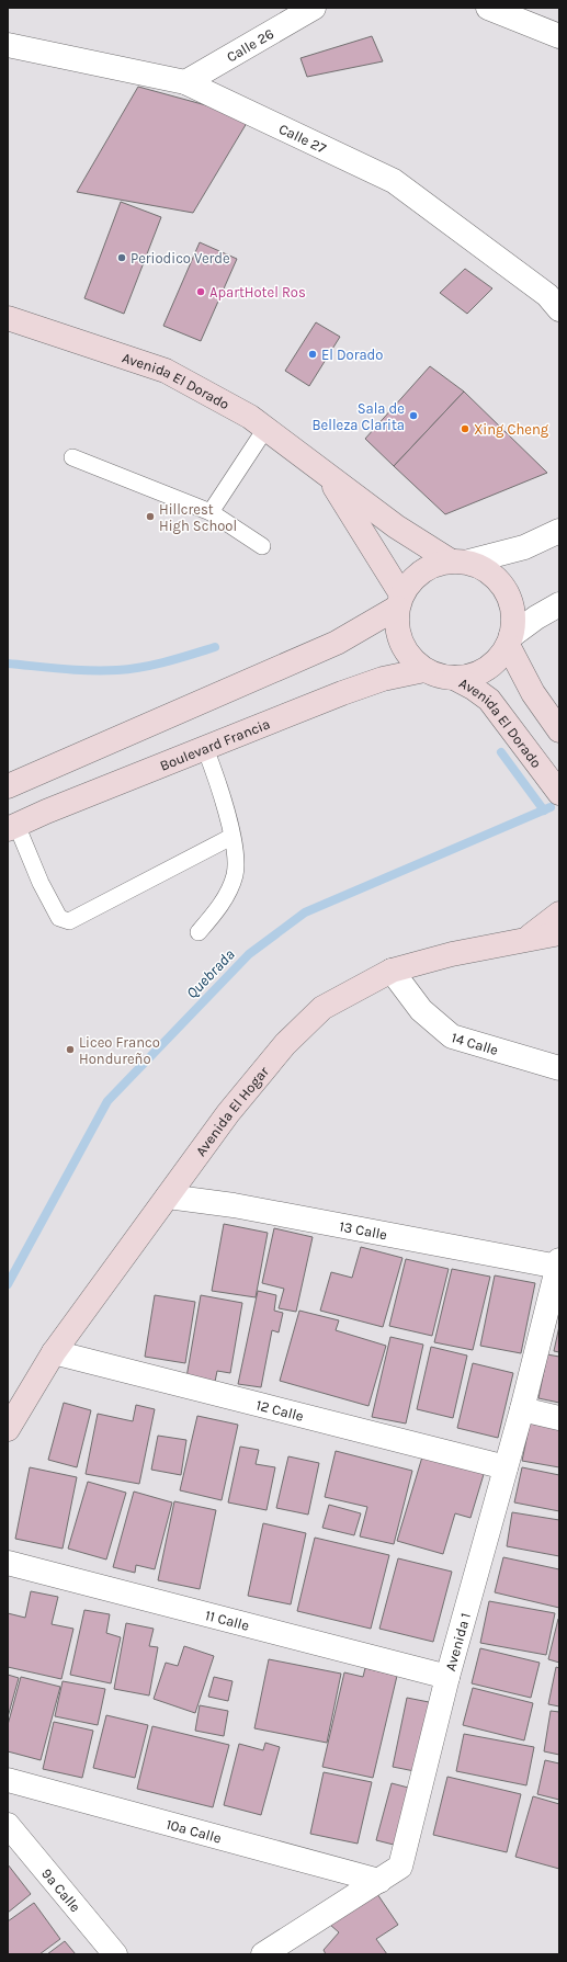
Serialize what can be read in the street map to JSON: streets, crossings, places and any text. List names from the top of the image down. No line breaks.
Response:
{"streets":{"street":["Calle 26","Calle 27","Avenida El Dorado","Boulevard Francia","14 Calle","Avenida El Hogar","13 Calle","12 Calle","11 Calle","Avenida 1","10a Calle","9a Calle"]},"crossings":[["Calle 26","Calle 27"],["Avenida El Dorado","Boulevard Francia"],["14 Calle","Avenida El Hogar"],["Avenida El Hogar","13 Calle"],["Avenida El Hogar","12 Calle"],["13 Calle","Avenida 1"],["12 Calle","Avenida 1"],["11 Calle","Avenida 1"],["Avenida 1","10a Calle"]],"water":["Quebrada"],"places":["Periodico Verde","ApartHotel Ros","El Dorado","Sala de Belleza Clarita","Xing Cheng","Hillcrest High School","Liceo Franco Hondureño"]}
